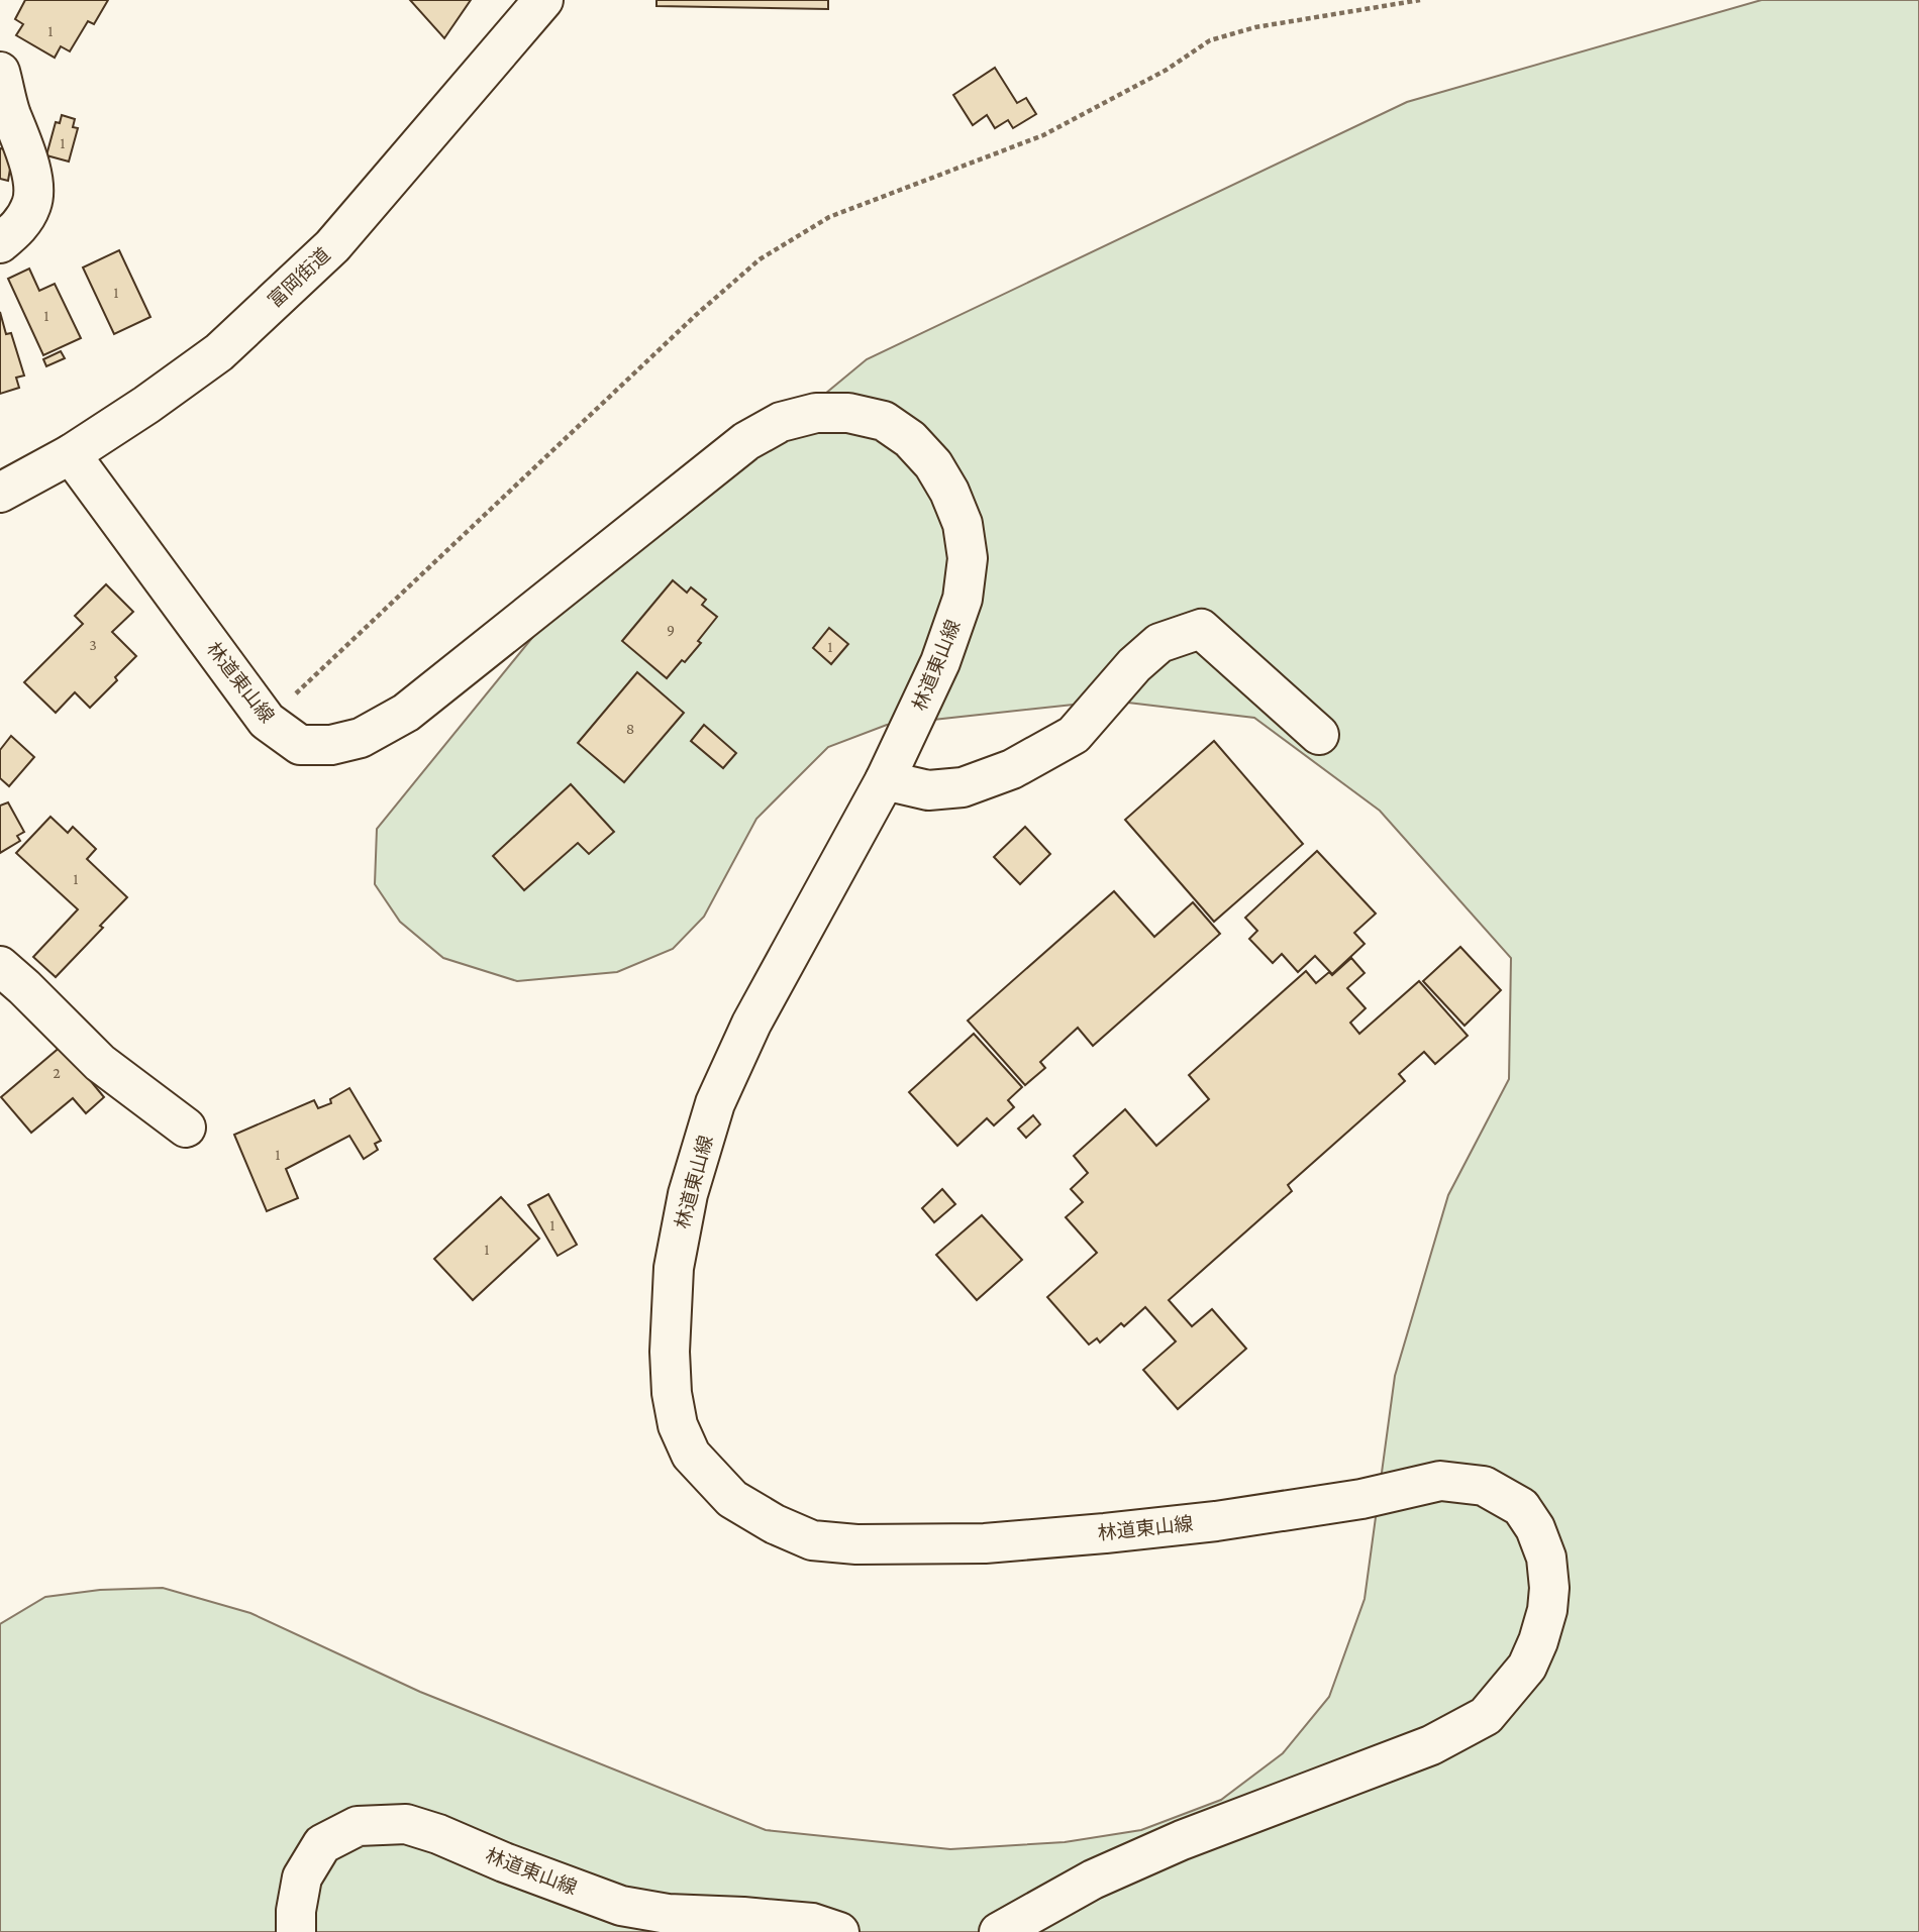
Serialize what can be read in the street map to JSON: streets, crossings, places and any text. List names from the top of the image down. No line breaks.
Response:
{"streets":{"street":["富岡街道","林道東山線"]},"crossings":[["富岡街道","林道東山線"]],"house_numbers":["1","1","1","1","9","3","1","8","1","2","1","1","1"]}
